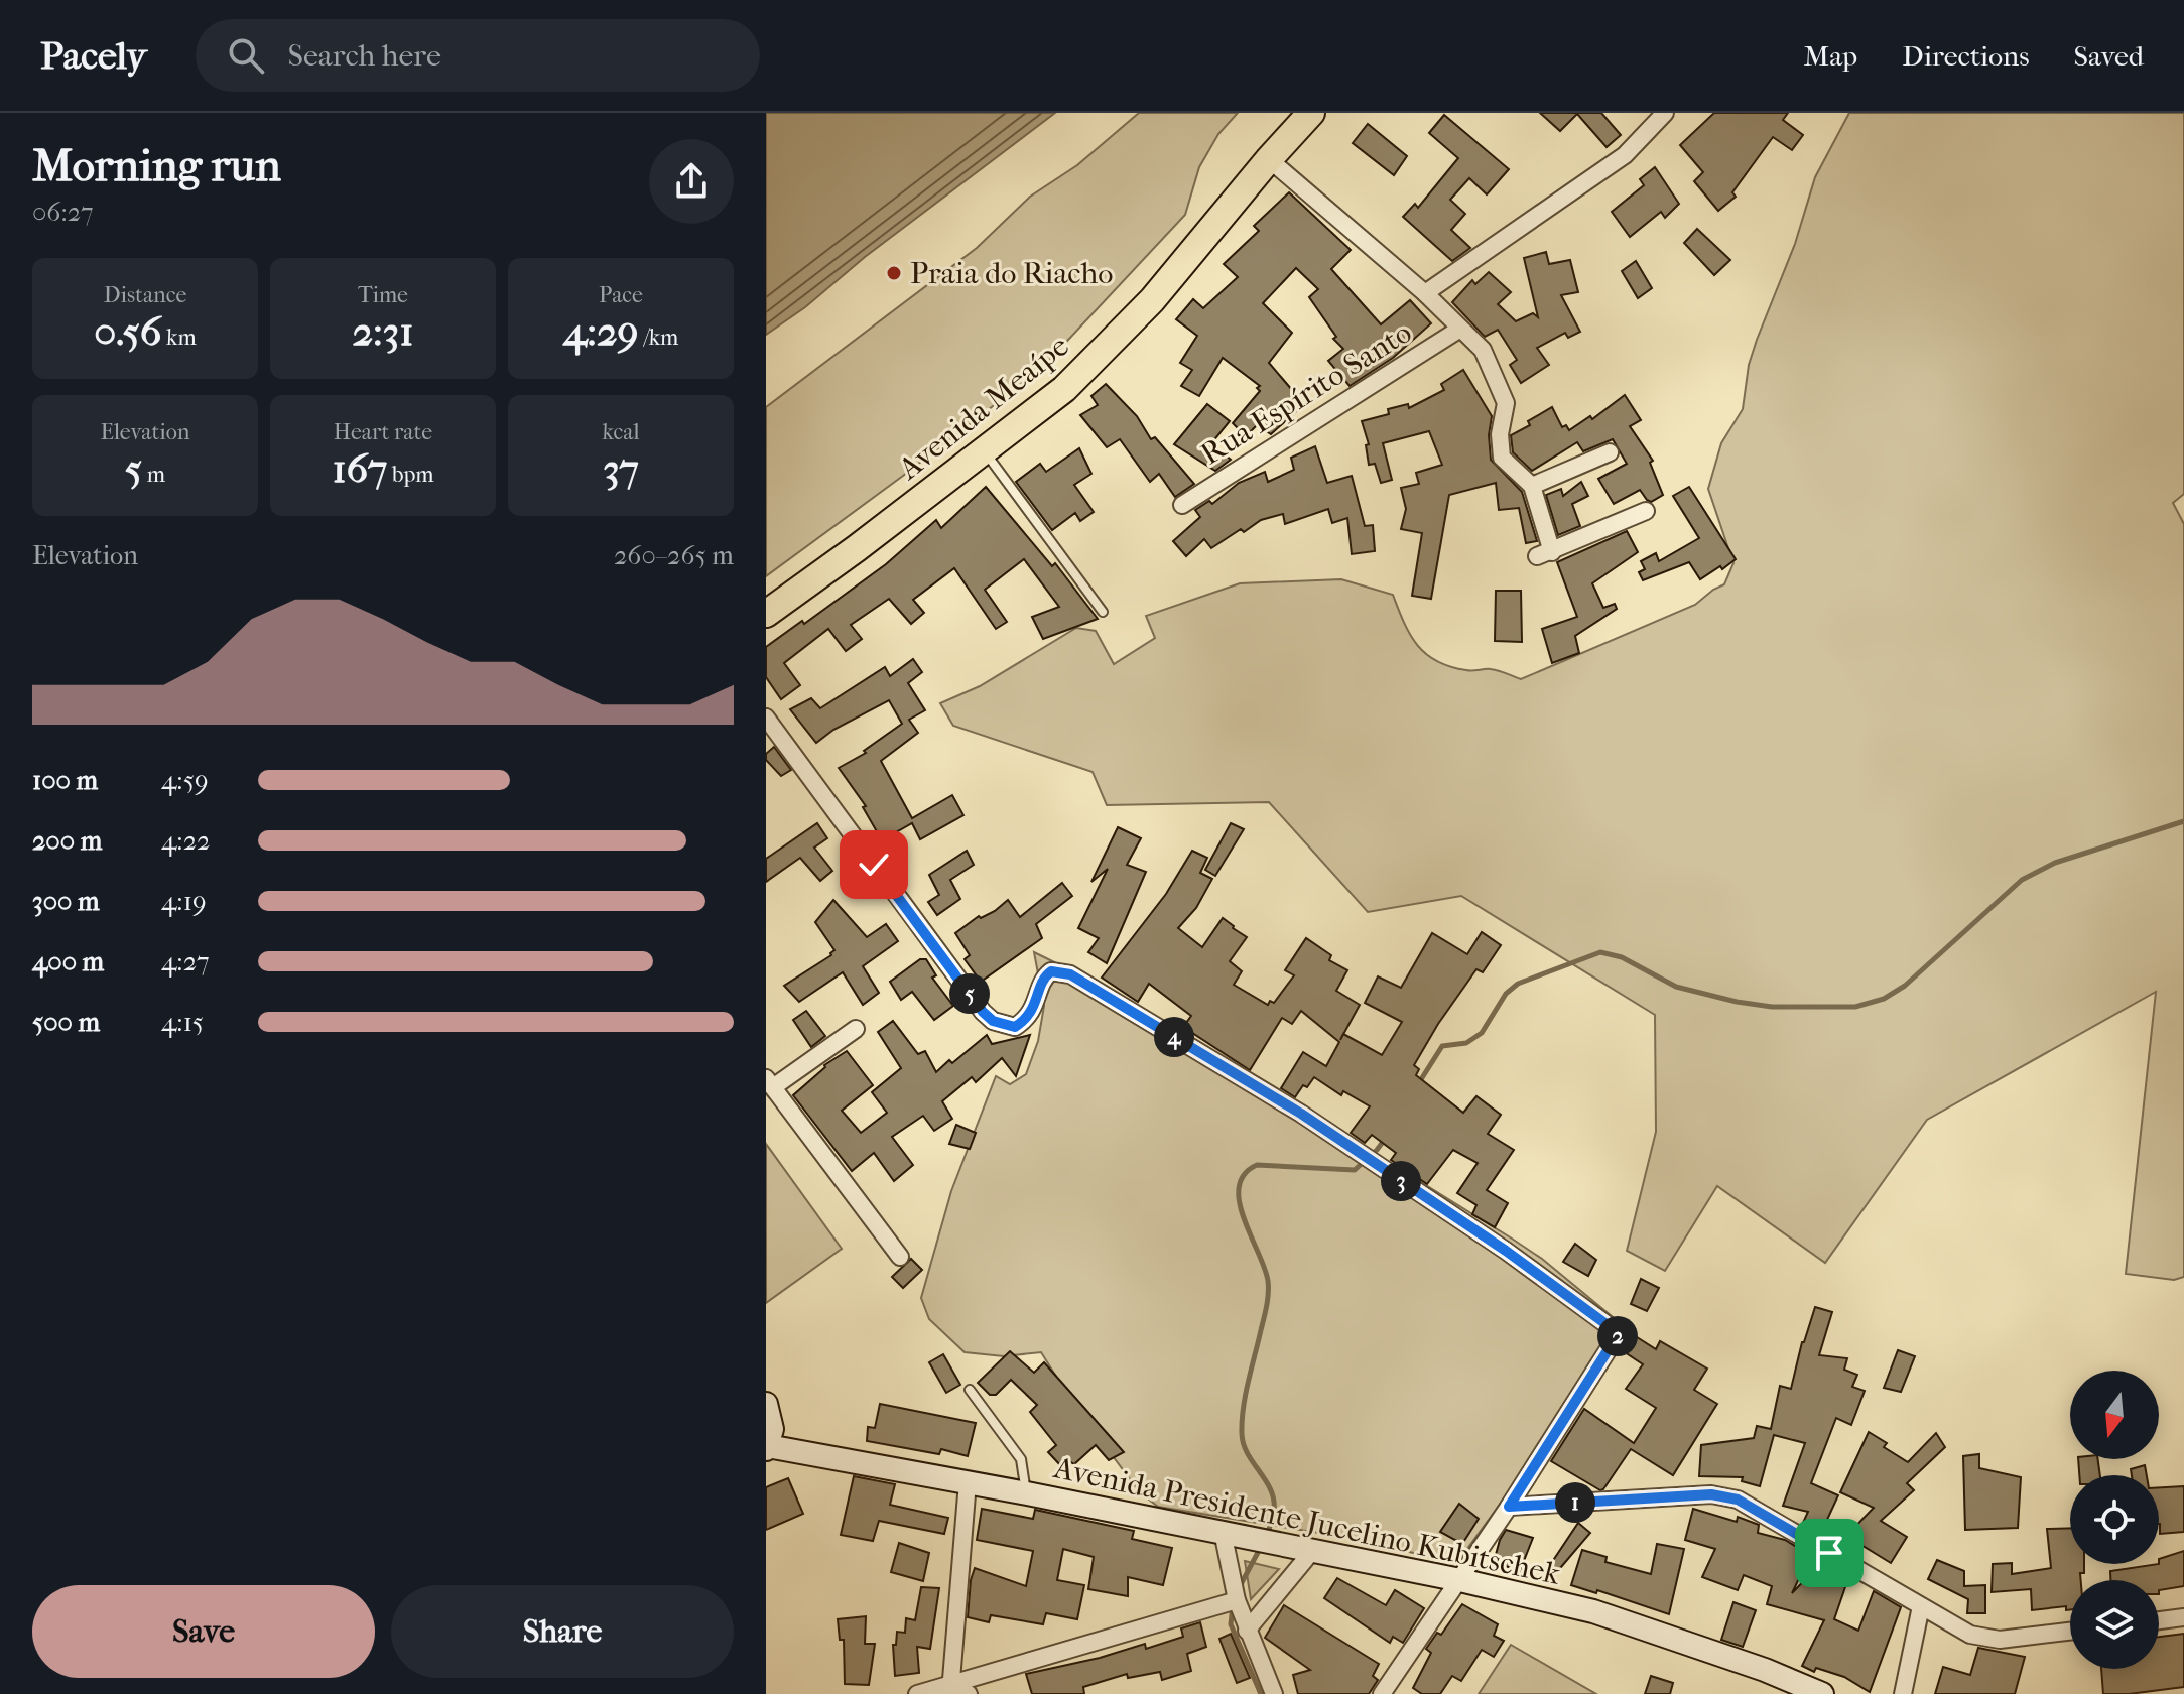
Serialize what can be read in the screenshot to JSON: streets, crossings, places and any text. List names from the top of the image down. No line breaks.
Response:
{"streets":{"main road":["Avenida Meaípe"],"street":["Rua Espírito Santo","Avenida Presidente Jucelino Kubitschek"]},"crossings":[["Rua Espírito Santo","Avenida Meaípe"]],"places":["Praia do Riacho"],"north":"bottom","page":{"header":"Pacely","search":"Search here","nav":["Map","Directions","Saved"],"heading":["Morning run","06:27"],"stats":[["Distance","0.56 km"],["Time","2:31"],["Pace","4:29 /km"],["Elevation","5 m"],["Heart rate","167 bpm"],["kcal","37"]],"chart":["Elevation","260–265 m"],"list":[{"name":"100 m","note":"4:59"},{"name":"200 m","note":"4:22"},{"name":"300 m","note":"4:19"},{"name":"400 m","note":"4:27"},{"name":"500 m","note":"4:15"}],"pins":["5","4","3","2","1"],"buttons":["Save","Share"]}}
